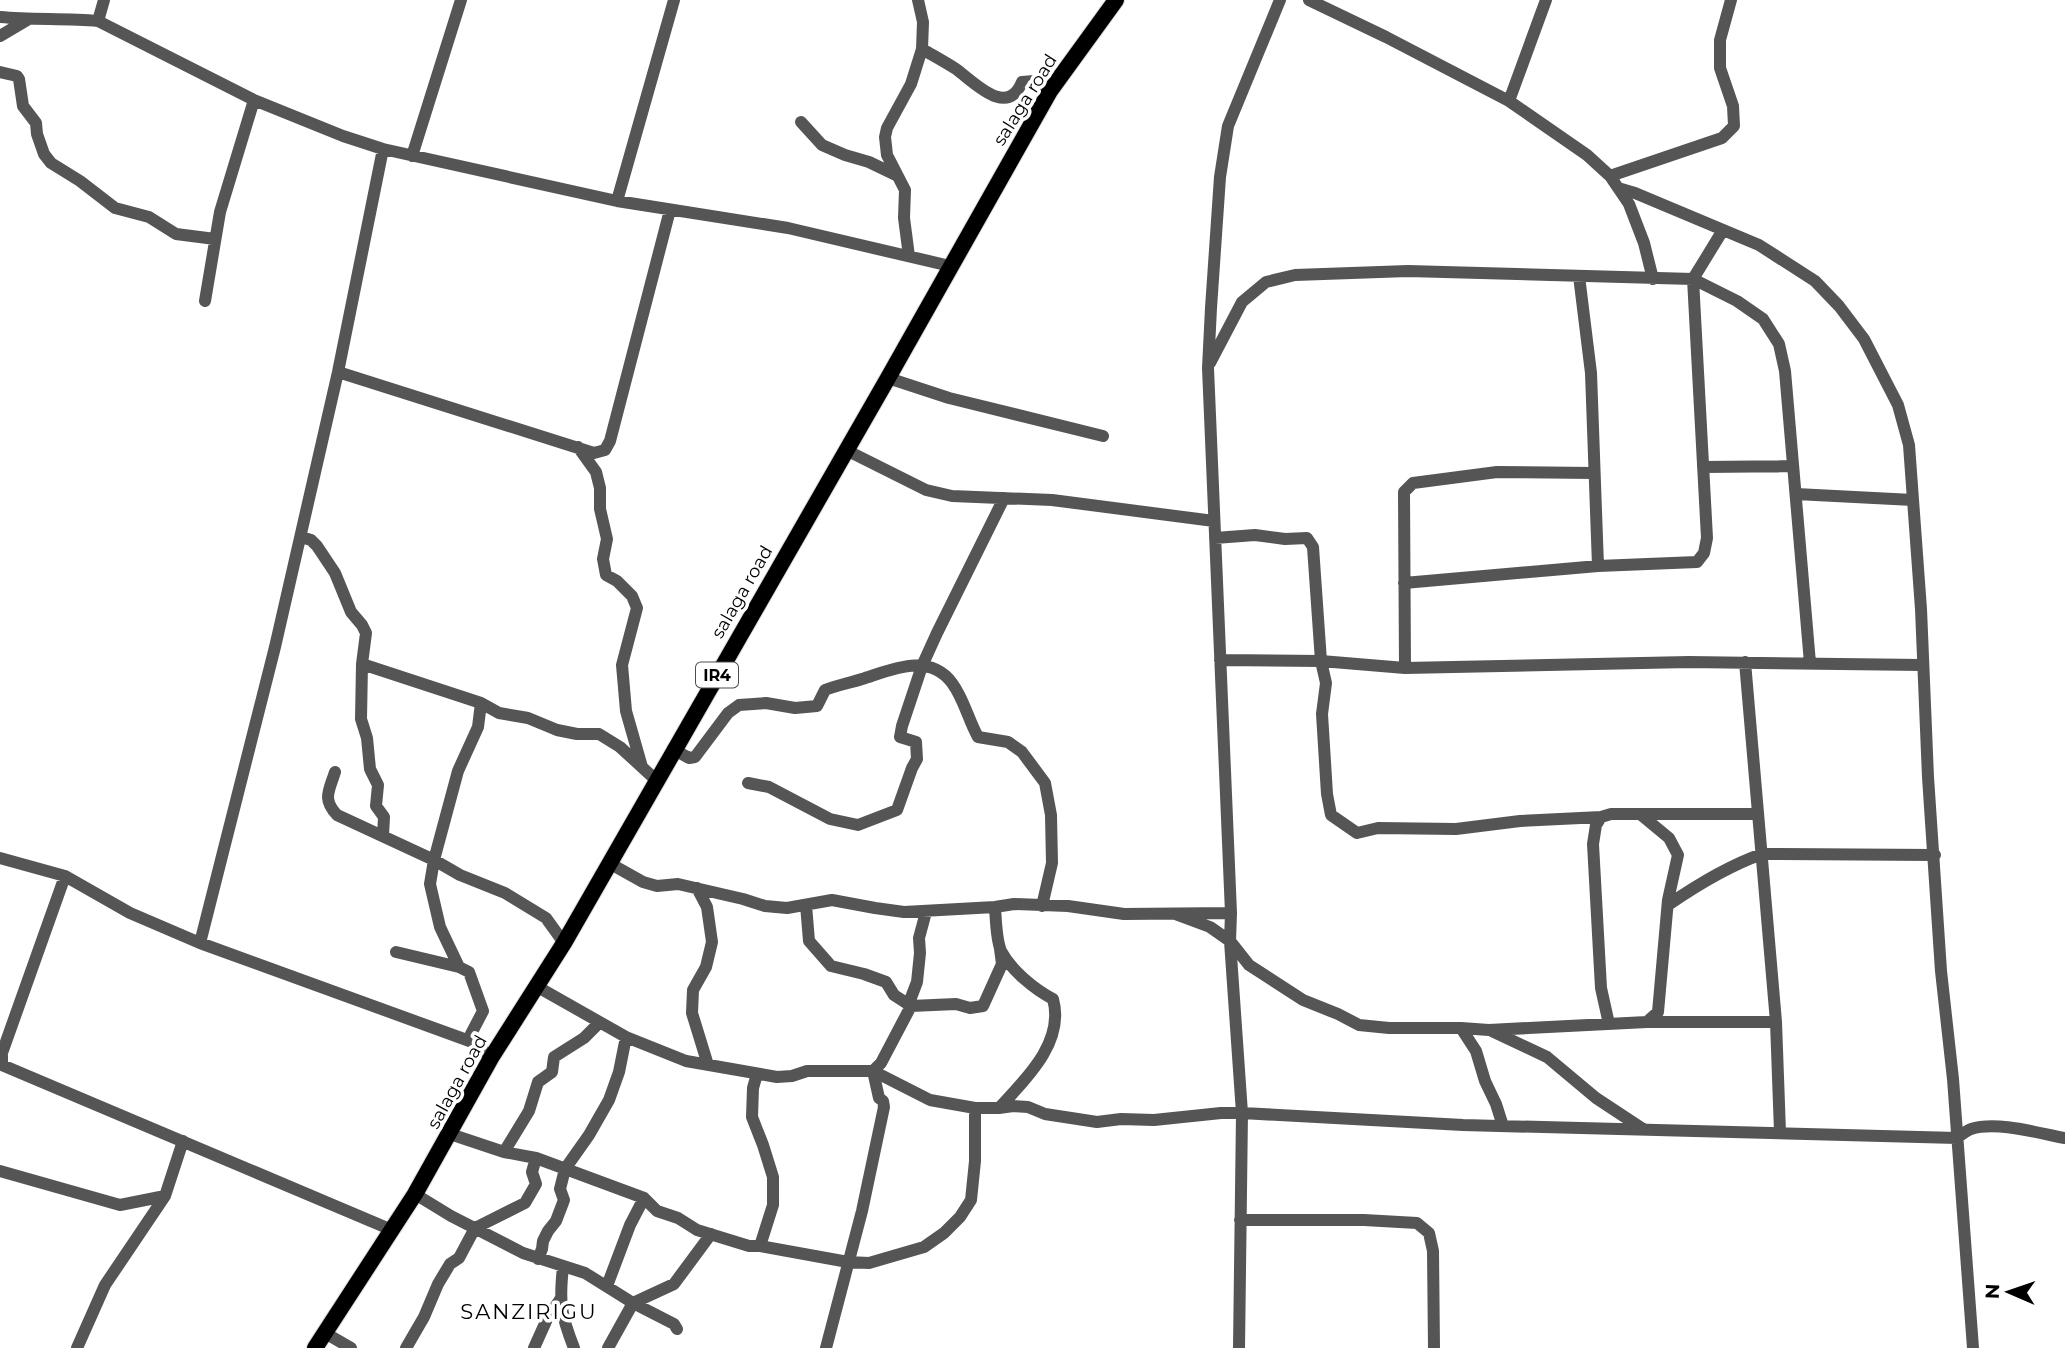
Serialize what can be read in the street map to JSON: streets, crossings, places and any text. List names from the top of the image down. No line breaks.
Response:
{"streets":{"main road":["salaga road","IR4"]},"districts":["SANZIRIGU"],"north":"left"}
